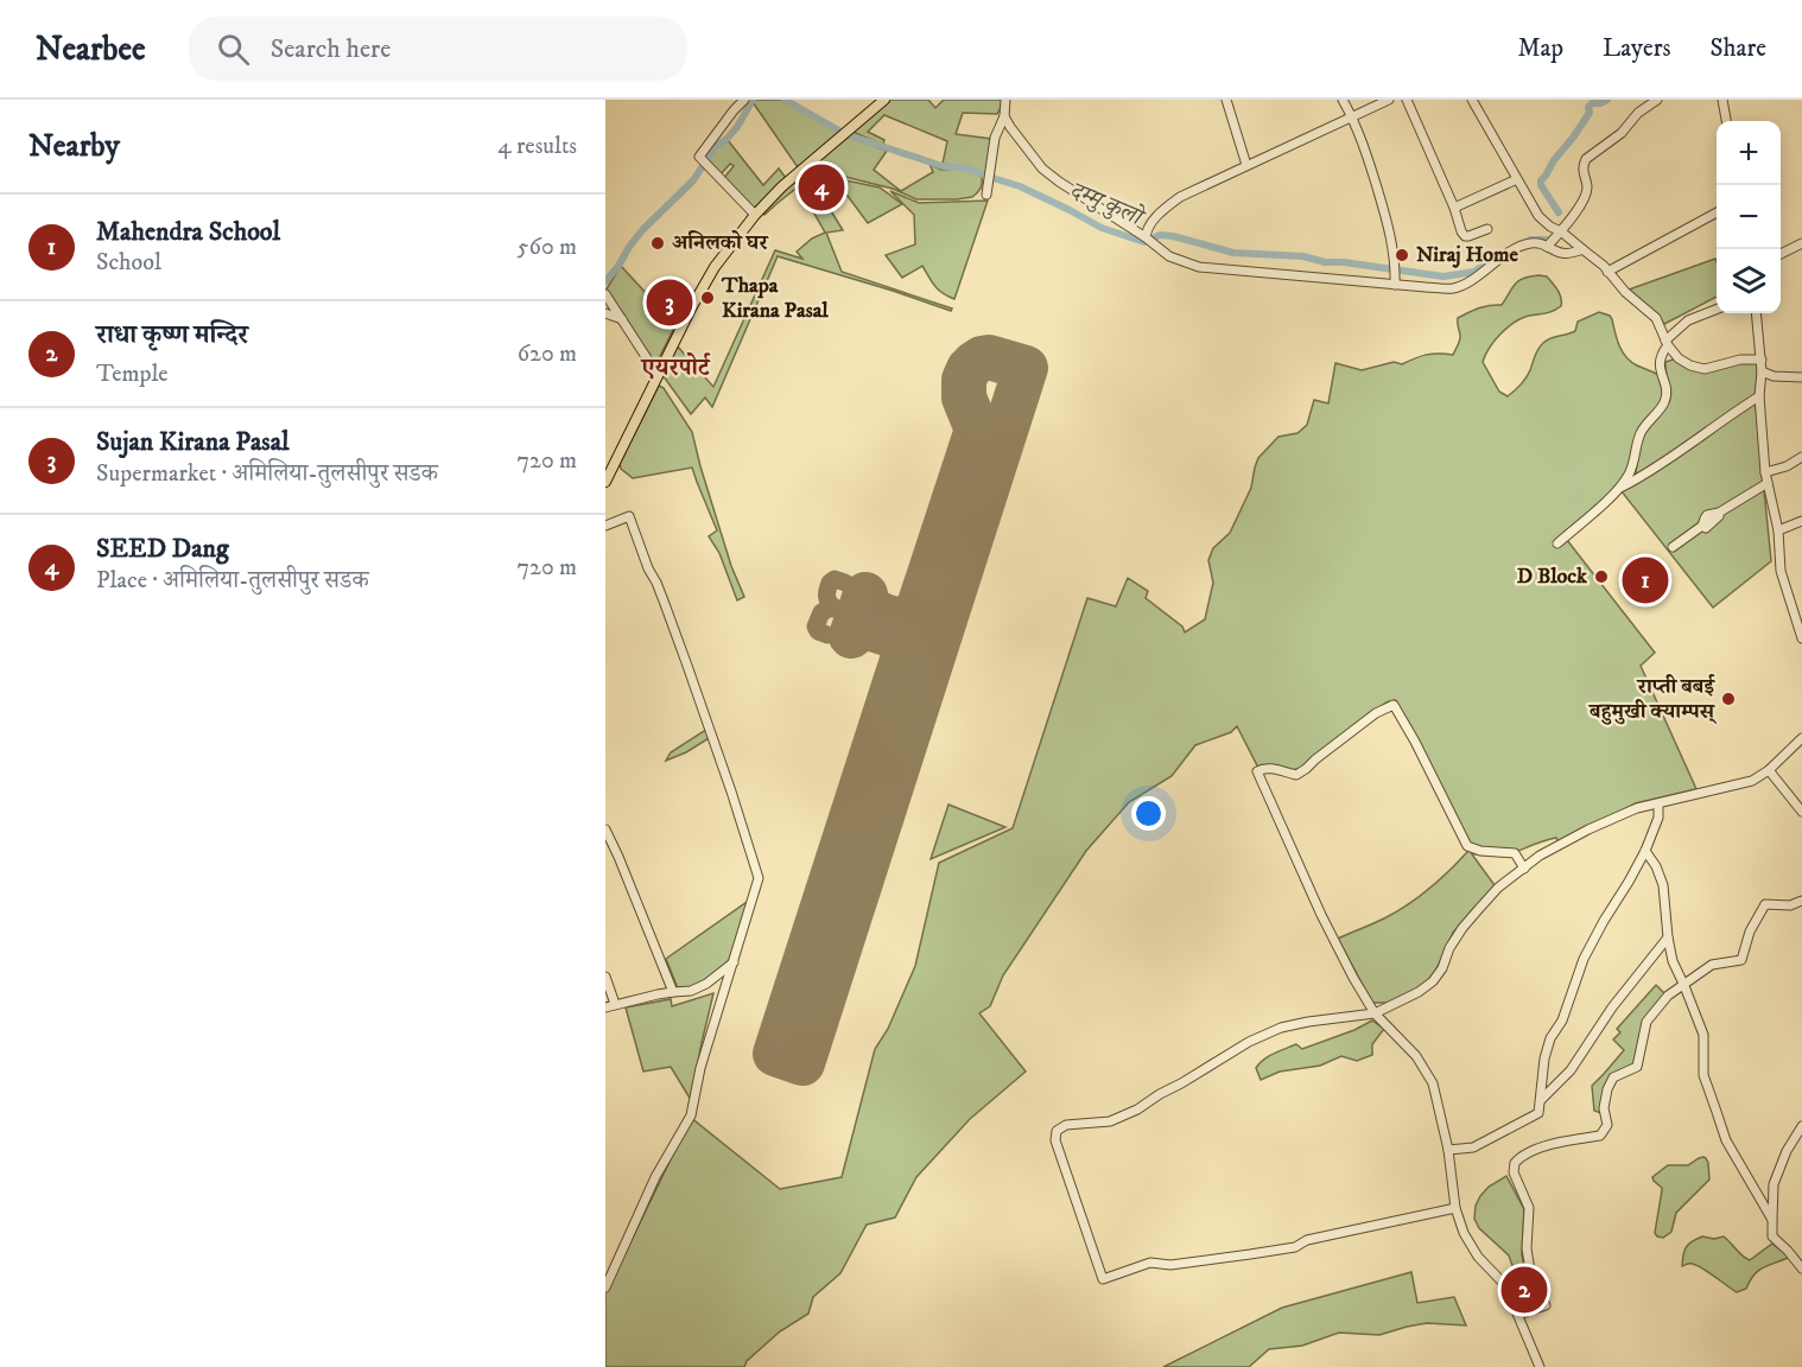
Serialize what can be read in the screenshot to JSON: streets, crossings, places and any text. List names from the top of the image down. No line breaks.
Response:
{"districts":["एयरपोर्ट"],"water":["दम्मु कुलो"],"places":["अनिलको घर","Niraj Home","Thapa Kirana Pasal","D Block","राप्ती बबई बहुमुखी क्याम्पस्"],"page":{"header":"Nearbee","search":"Search here","nav":["Map","Layers","Share"],"heading":["Nearby","4 results"],"map_buttons":["+","−"],"pins":["4","3","1","2"],"list":[{"mark":"1","name":"Mahendra School","note":"School","value":"560 m"},{"mark":"2","name":"राधा कृष्ण मन्दिर","note":"Temple","value":"620 m"},{"mark":"3","name":"Sujan Kirana Pasal","note":"Supermarket · अमिलिया-तुलसीपुर सडक","value":"720 m"},{"mark":"4","name":"SEED Dang","note":"Place · अमिलिया-तुलसीपुर सडक","value":"720 m"}]}}
